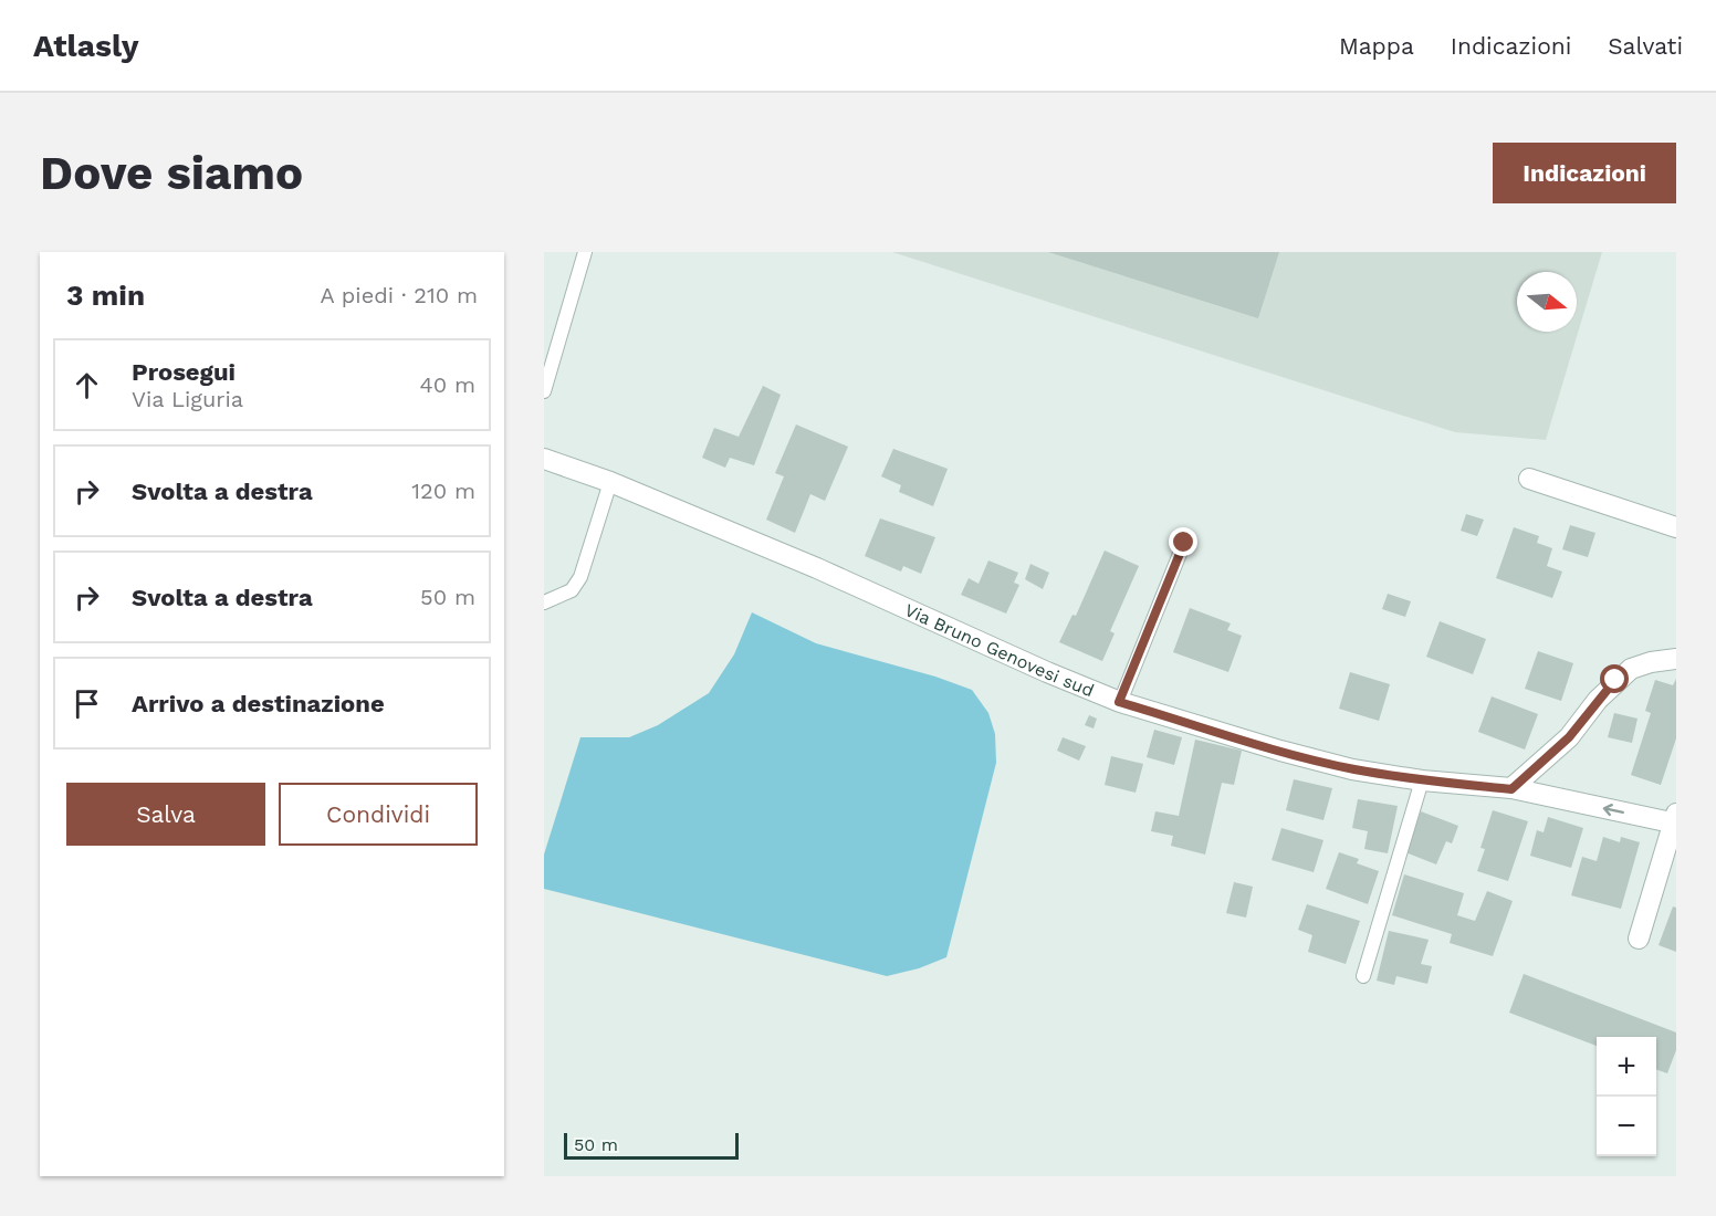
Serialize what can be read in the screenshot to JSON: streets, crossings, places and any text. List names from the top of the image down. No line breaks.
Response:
{"streets":{"street":["Via Bruno Genovesi sud"]},"scale_bar":"50 m","north":"right","page":{"header":"Atlasly","nav":["Mappa","Indicazioni","Salvati"],"buttons":["Indicazioni",["Salva","Condividi"]],"title":"Dove siamo","heading":["3 min","A piedi · 210 m"],"list":[["Prosegui","Via Liguria","40 m"],["Svolta a destra","120 m"],["Svolta a destra","50 m"],"Arrivo a destinazione"],"map_buttons":["+","−"],"scale":"50 m"}}
